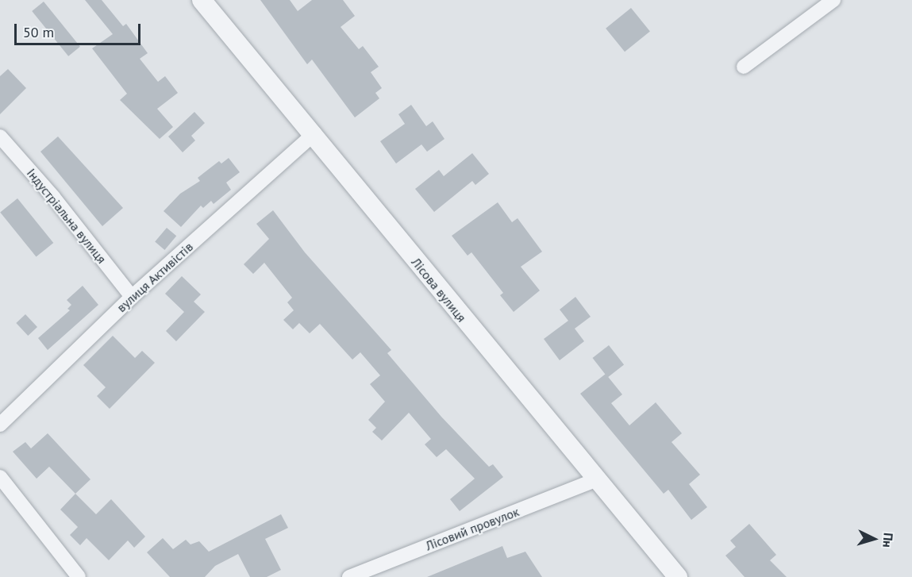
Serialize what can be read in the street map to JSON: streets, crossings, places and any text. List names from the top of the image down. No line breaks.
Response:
{"streets":{"street":["Індустріальна вулиця","вулиця Активістів","Лісова вулиця","Лісовий провулок"]},"crossings":[["Індустріальна вулиця","вулиця Активістів"],["вулиця Активістів","Лісова вулиця"],["Лісова вулиця","Лісовий провулок"]],"scale_bar":"50 m","north":"right"}
